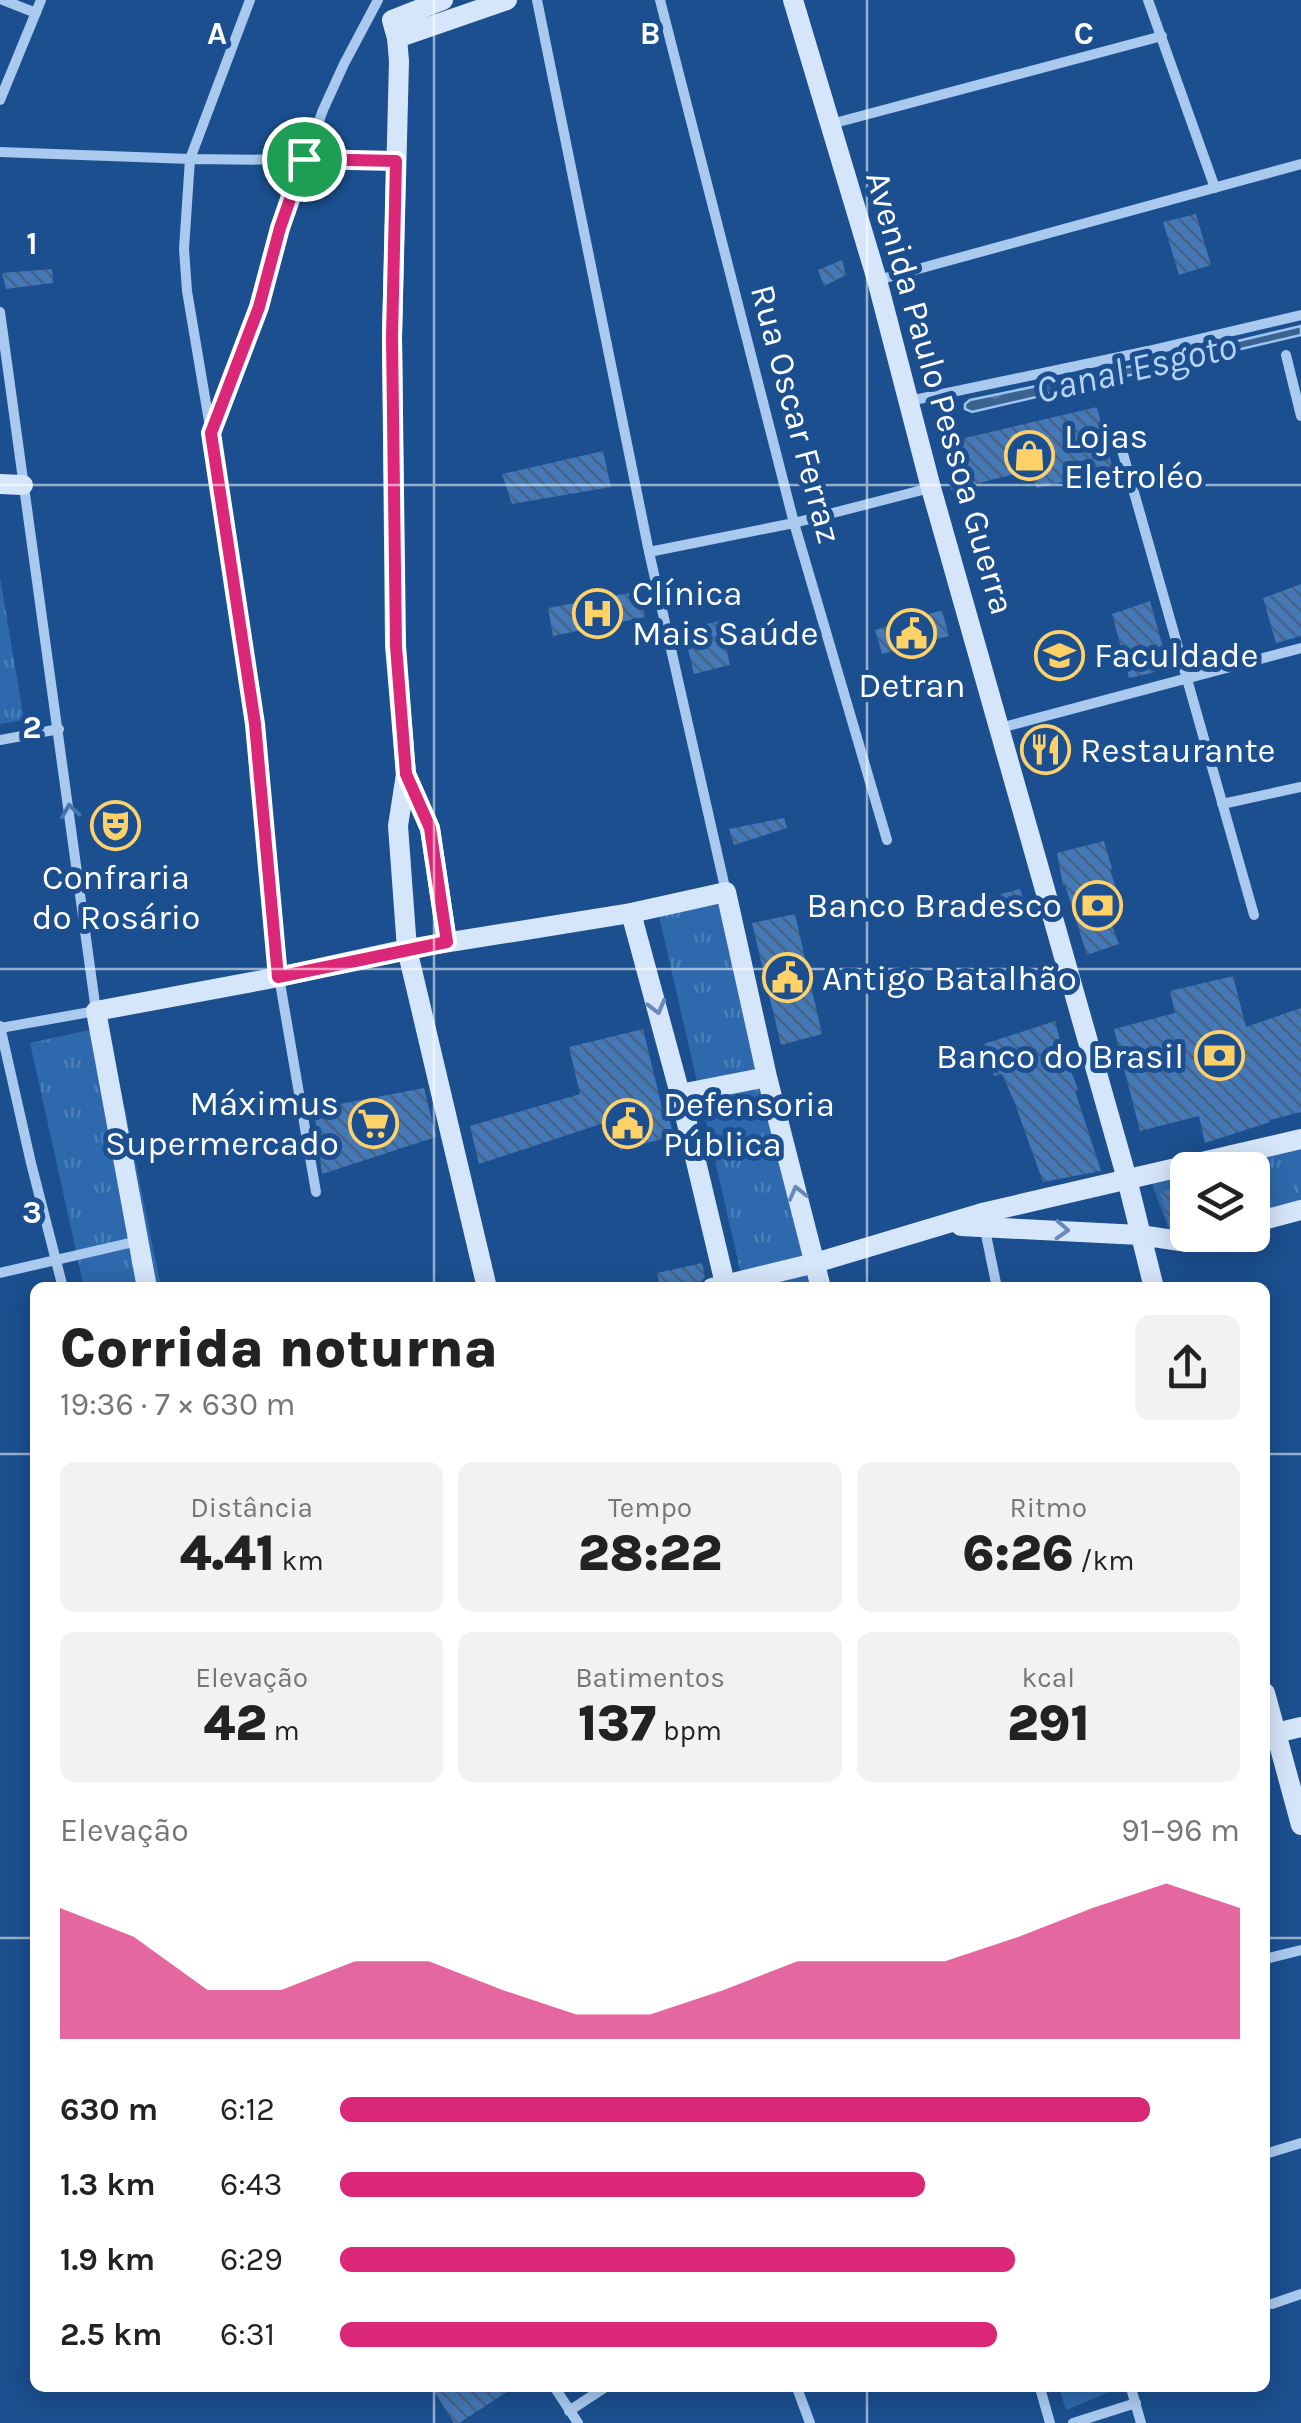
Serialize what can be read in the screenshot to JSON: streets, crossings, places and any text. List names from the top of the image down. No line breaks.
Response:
{"streets":{"street":["Avenida Paulo Pessoa Guerra","Rua Oscar Ferraz"]},"water":["Canal Esgoto"],"places":{"shop":["Lojas Eletroléo"],"hospital":["Clínica Mais Saúde"],"public building":["Detran","Antigo Batalhão","Defensoria Pública"],"school or university":["Faculdade"],"restaurant":["Restaurante"],"theatre":["Confraria do Rosário"],"bank":["Banco Bradesco","Banco do Brasil"],"supermarket":["Máximus Supermercado"]},"page":{"heading":["Corrida noturna","19:36 · 7 × 630 m"],"stats":[["Distância","4.41 km"],["Tempo","28:22"],["Ritmo","6:26 /km"],["Elevação","42 m"],["Batimentos","137 bpm"],["kcal","291"]],"chart":["Elevação","91–96 m"],"list":[{"name":"630 m","note":"6:12"},{"name":"1.3 km","note":"6:43"},{"name":"1.9 km","note":"6:29"},{"name":"2.5 km","note":"6:31"}]},"grid":{"columns":["A","B","C"],"rows":["1","2","3"]}}
